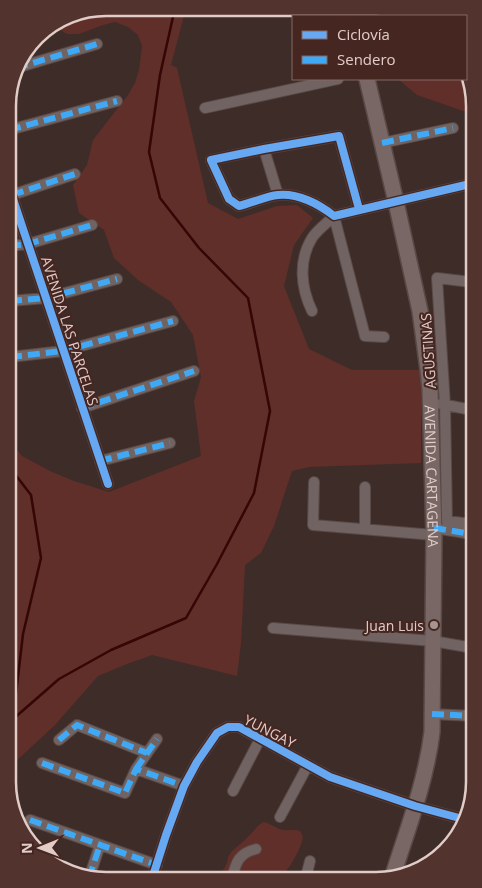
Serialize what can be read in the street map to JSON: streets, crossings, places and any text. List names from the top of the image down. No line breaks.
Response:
{"streets":{"main road":["AVENIDA CARTAGENA"],"street":["AVENIDA LAS PARCELAS","AGUSTINAS","YUNGAY"]},"crossings":[["AGUSTINAS","AVENIDA CARTAGENA"],["AVENIDA CARTAGENA","YUNGAY"]],"places":["Juan Luis"],"legend":["Ciclovía","Sendero"],"north":"left"}
